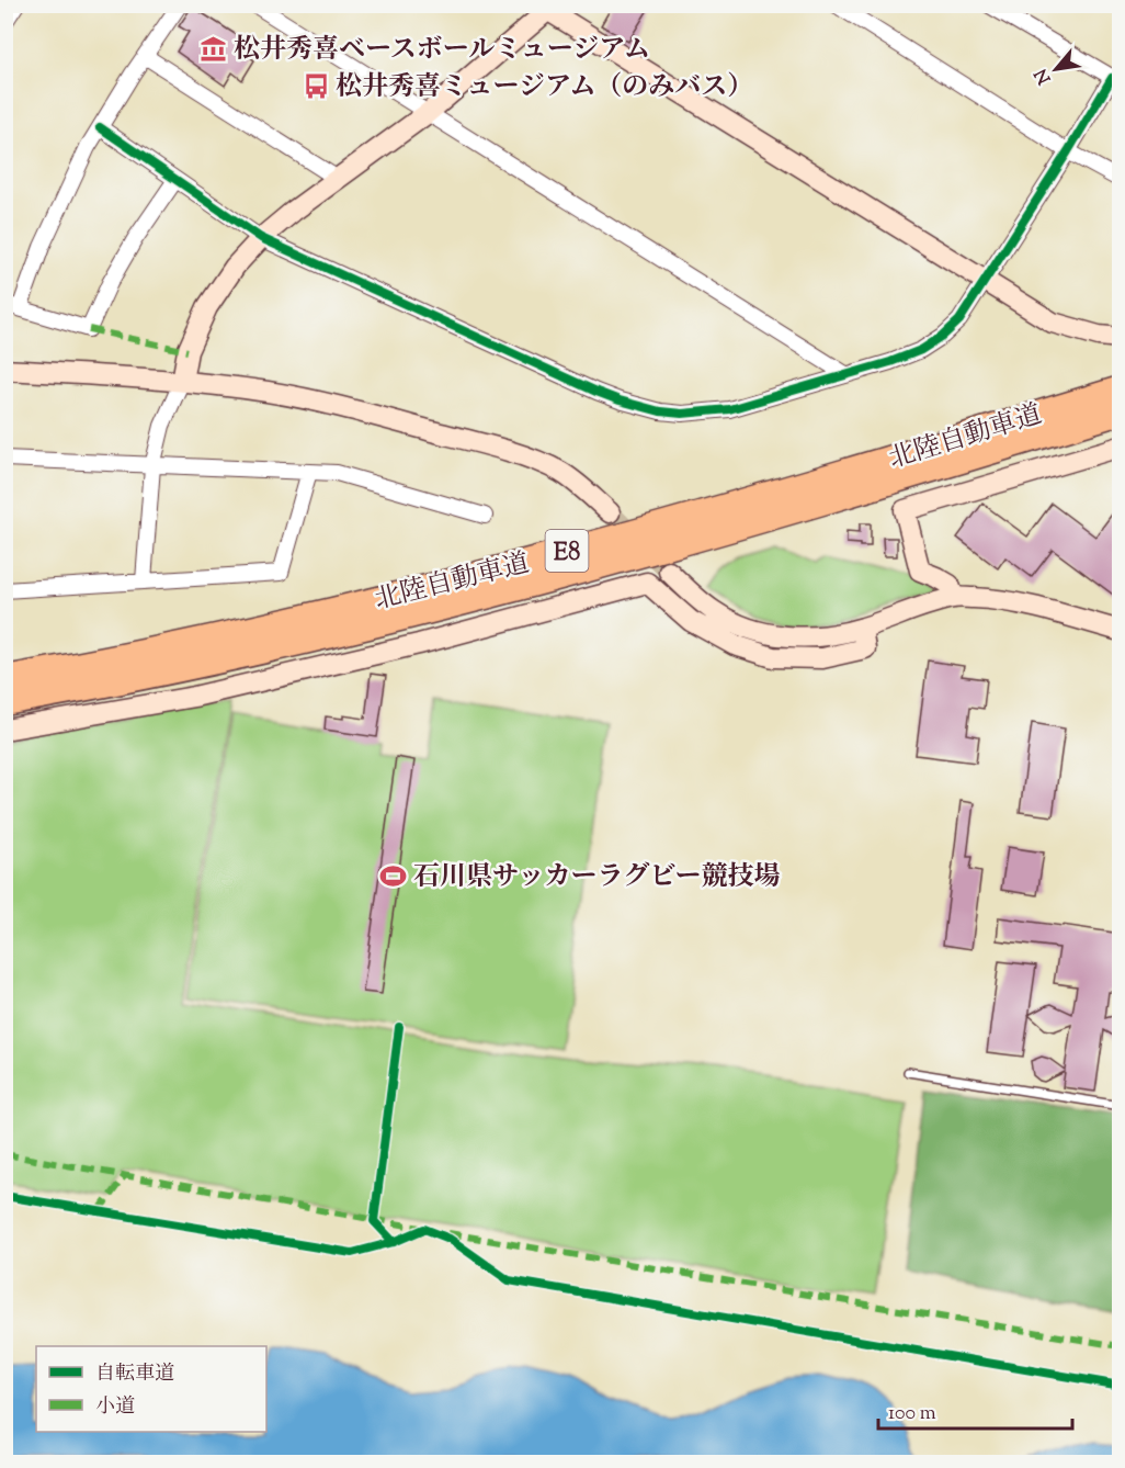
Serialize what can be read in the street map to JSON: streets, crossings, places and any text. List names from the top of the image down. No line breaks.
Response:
{"streets":{"highway":["北陸自動車道","E8"]},"places":{"museum":["松井秀喜ベースボールミュージアム"],"bus stop":["松井秀喜ミュージアム（のみバス）"],"sports":["石川県サッカーラグビー競技場"]},"legend":["自転車道","小道"],"scale_bar":"100 m","north":"bottom left"}
